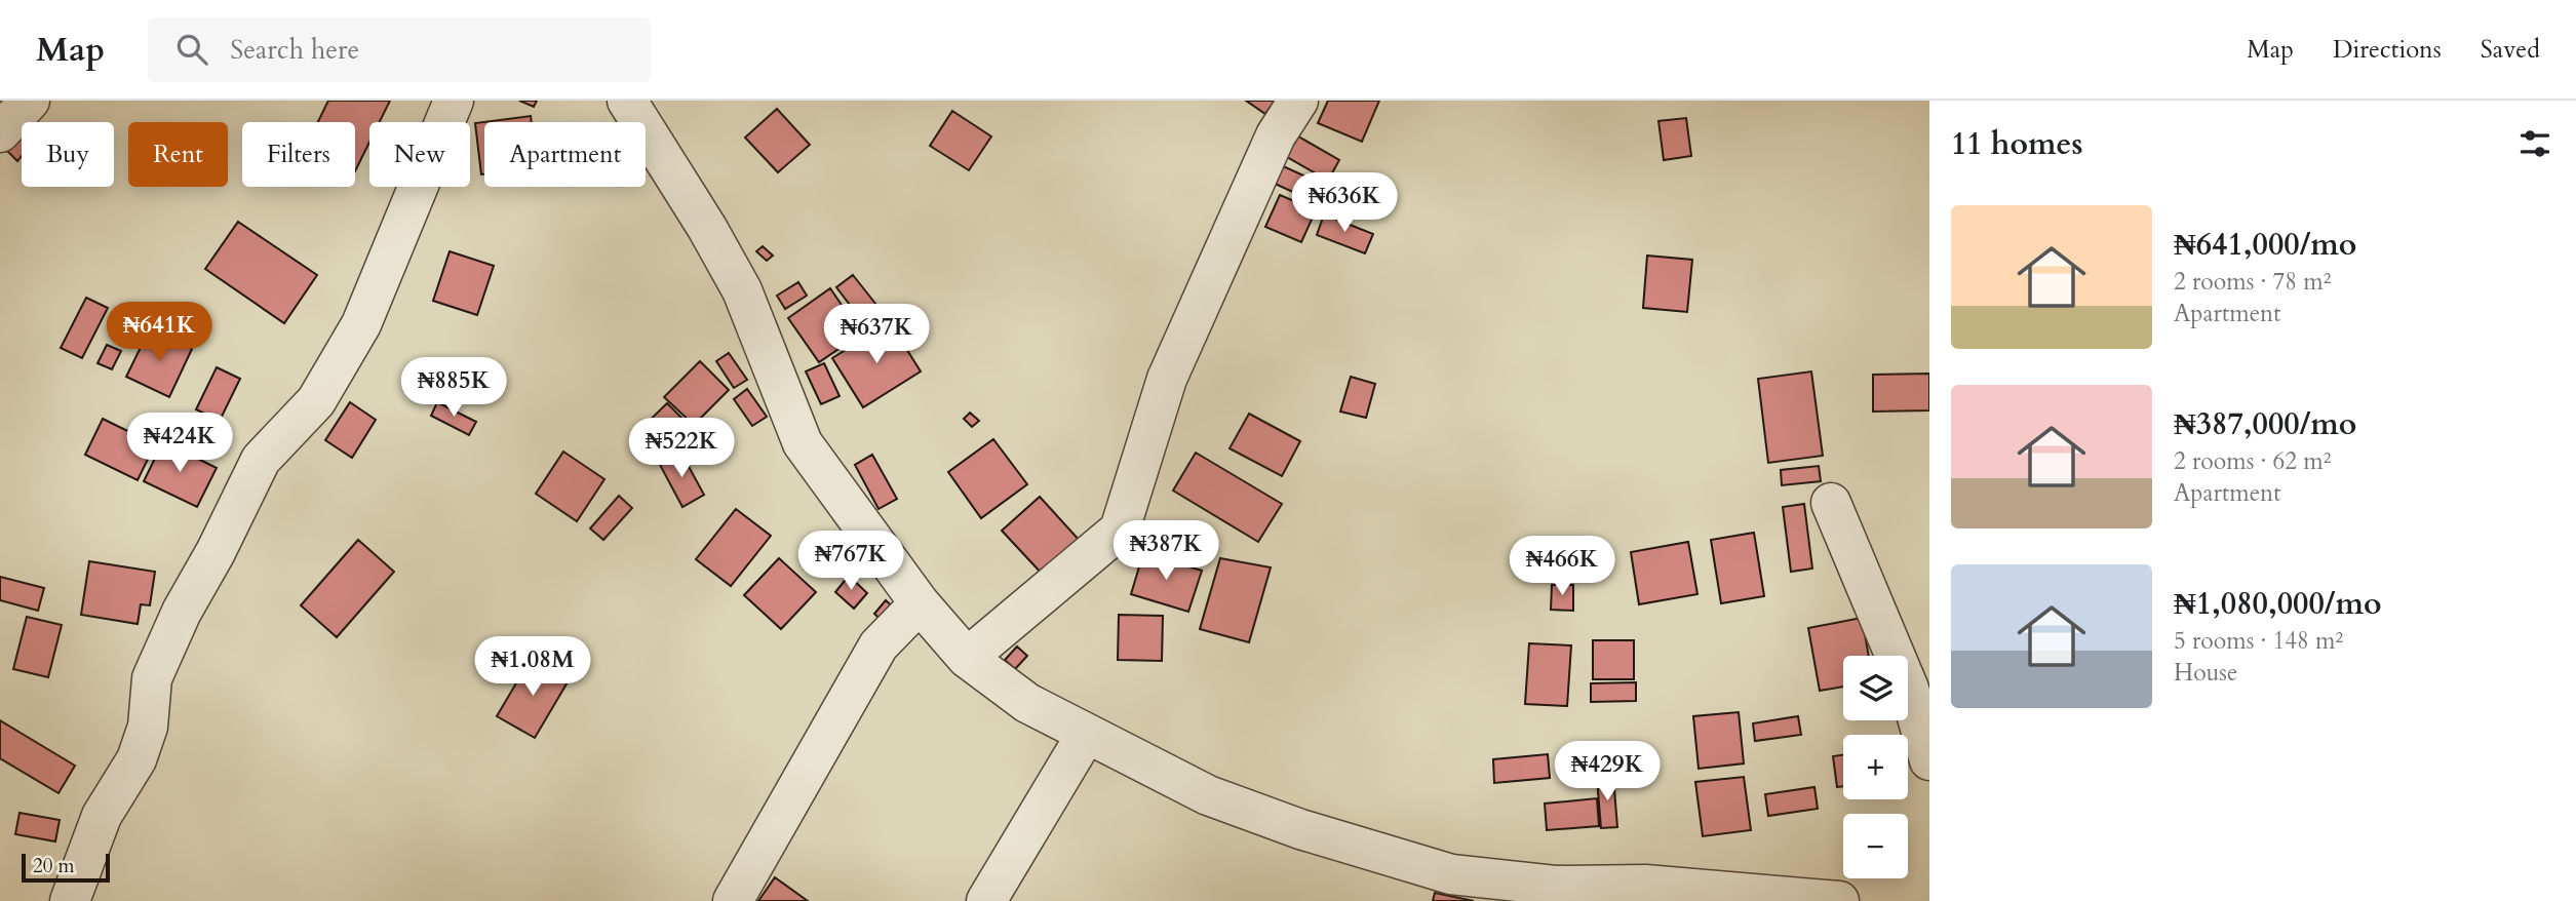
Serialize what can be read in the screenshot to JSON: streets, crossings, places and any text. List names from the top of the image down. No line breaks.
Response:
{"scale_bar":"20 m","page":{"header":"Map","search":"Search here","nav":["Map","Directions","Saved"],"heading":"11 homes","chip":["Buy","Rent","Filters","New","Apartment"],"price":["₦636K","₦641K","₦637K","₦885K","₦424K","₦522K","₦387K","₦767K","₦466K","₦1.08M","₦429K"],"list":[{"name":"₦641,000/mo","note":"2 rooms · 78 m² · Apartment"},{"name":"₦387,000/mo","note":"2 rooms · 62 m² · Apartment"},{"name":"₦1,080,000/mo","note":"5 rooms · 148 m² · House"}],"map_buttons":["+","−"],"scale":"20 m"}}
